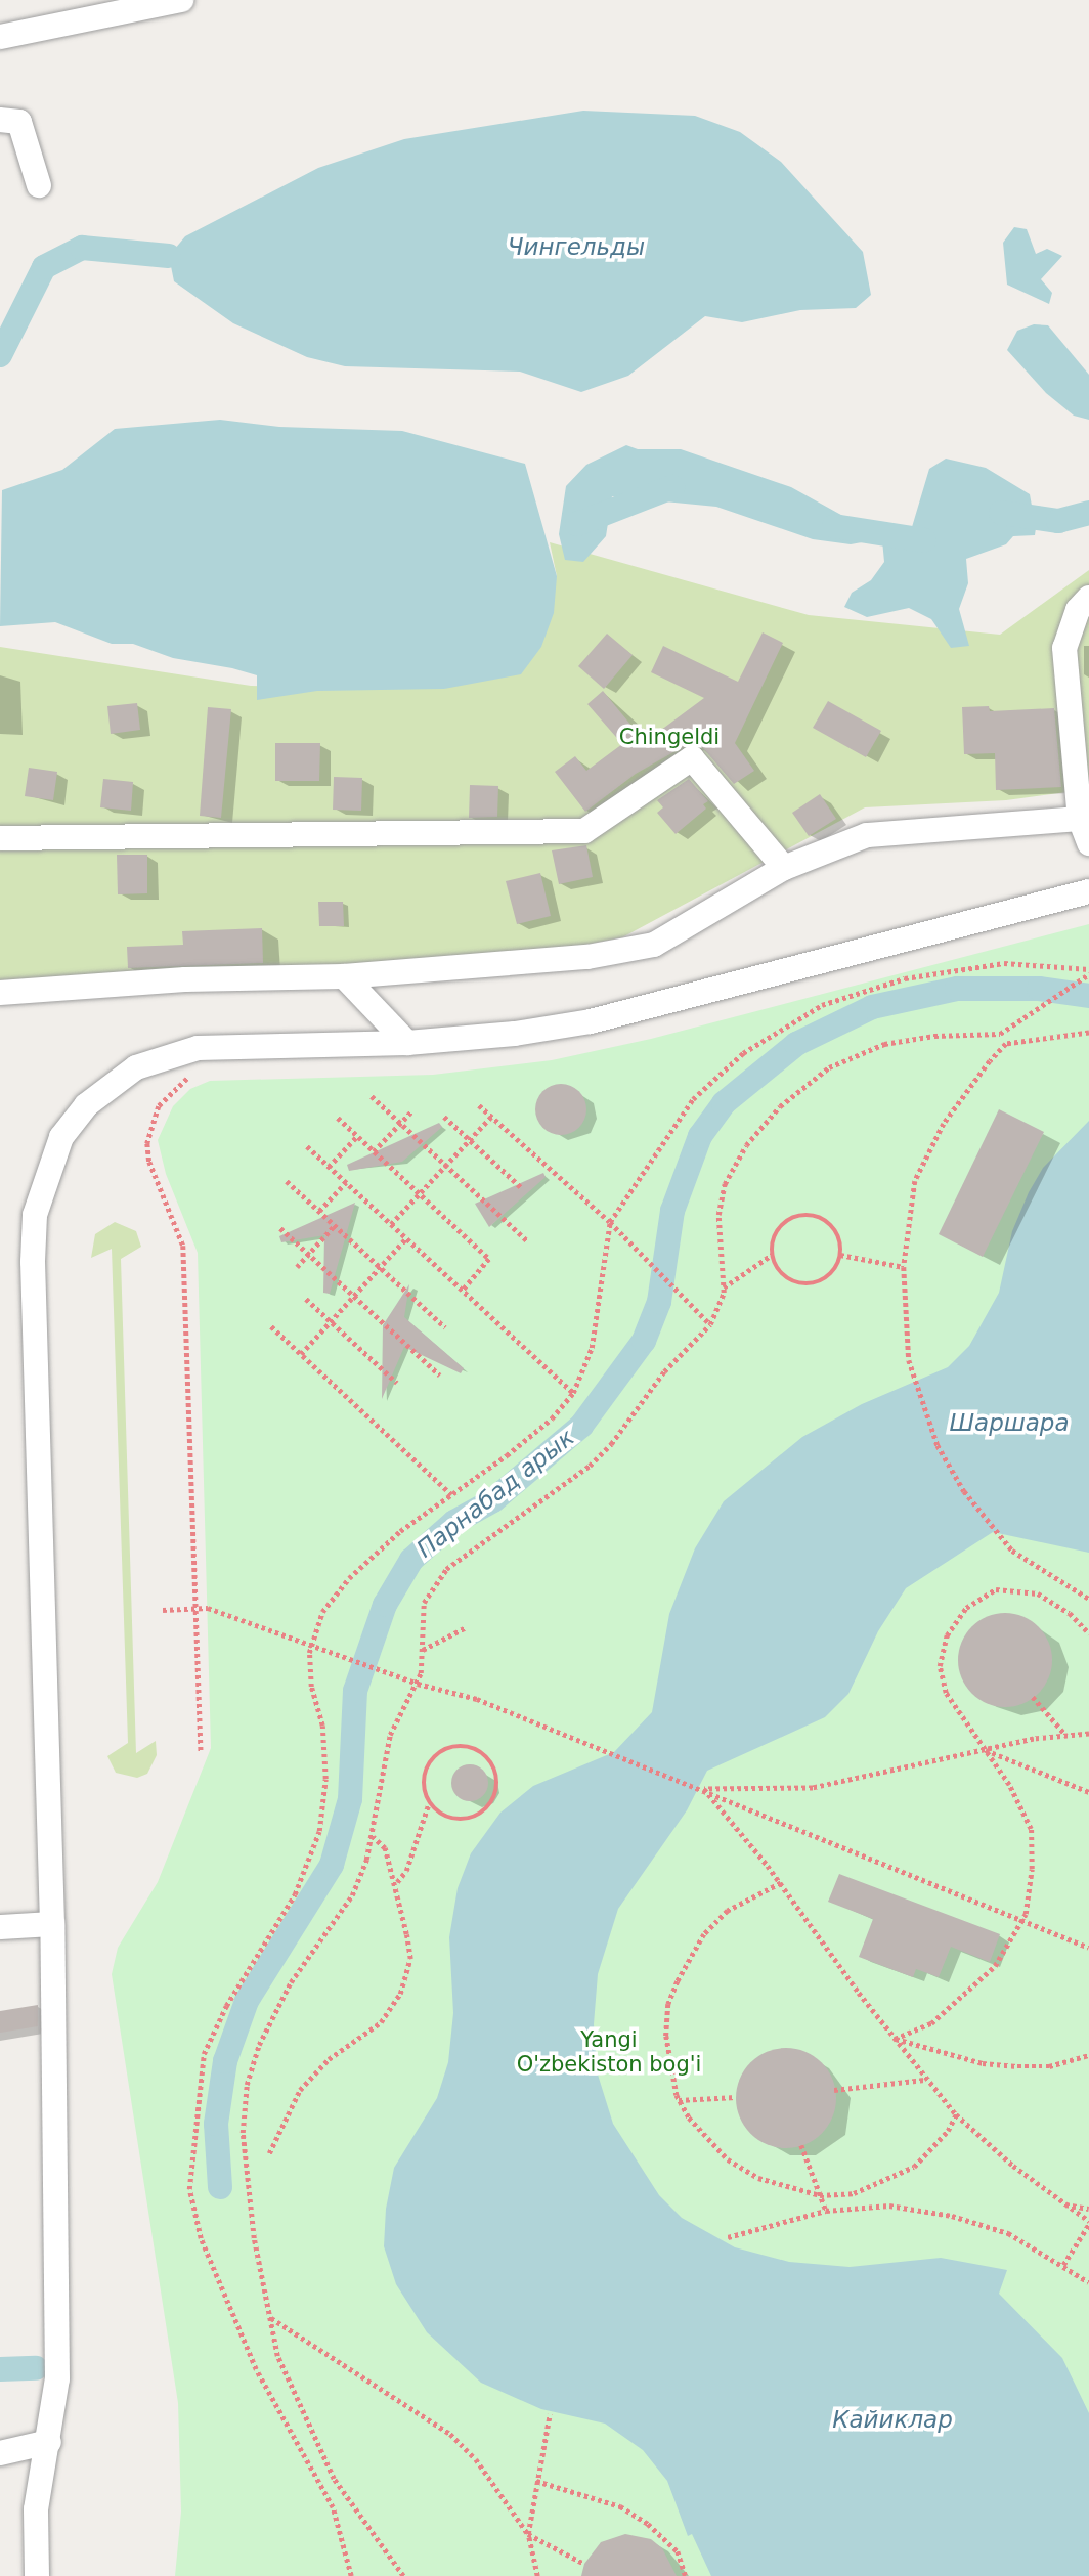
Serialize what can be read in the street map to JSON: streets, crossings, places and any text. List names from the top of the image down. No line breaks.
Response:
{"water":["Чингельды","Шаршара","Парнабад арык","Кайиклар"],"parks":["Chingeldi","Yangi O'zbekiston bog'i"]}
